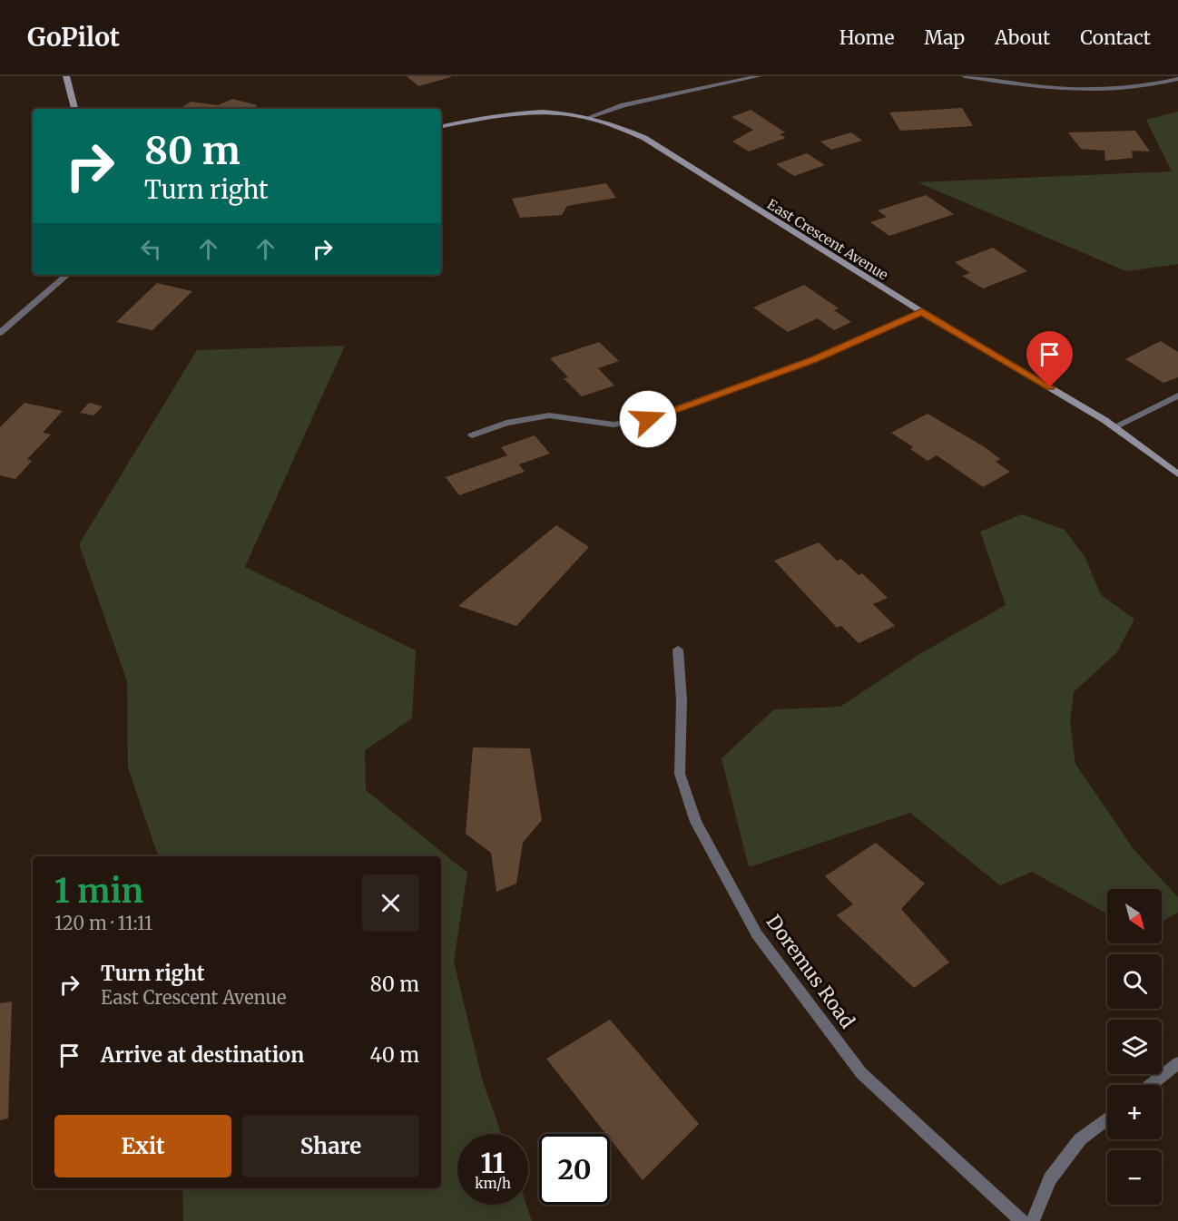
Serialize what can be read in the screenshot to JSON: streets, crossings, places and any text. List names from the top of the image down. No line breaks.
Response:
{"streets":{"street":["East Crescent Avenue","Doremus Road"]},"north":"bottom right","page":{"header":"GoPilot","nav":["Home","Map","About","Contact"],"turn":["80 m","Turn right"],"heading":["1 min","120 m · 11:11"],"map_buttons":["+","−"],"list":[{"name":"Turn right","note":"East Crescent Avenue","value":"80 m"},{"name":"Arrive at destination","value":"40 m"}],"buttons":["Exit","Share"],"speed":"11 km/h","limit":"20"}}
